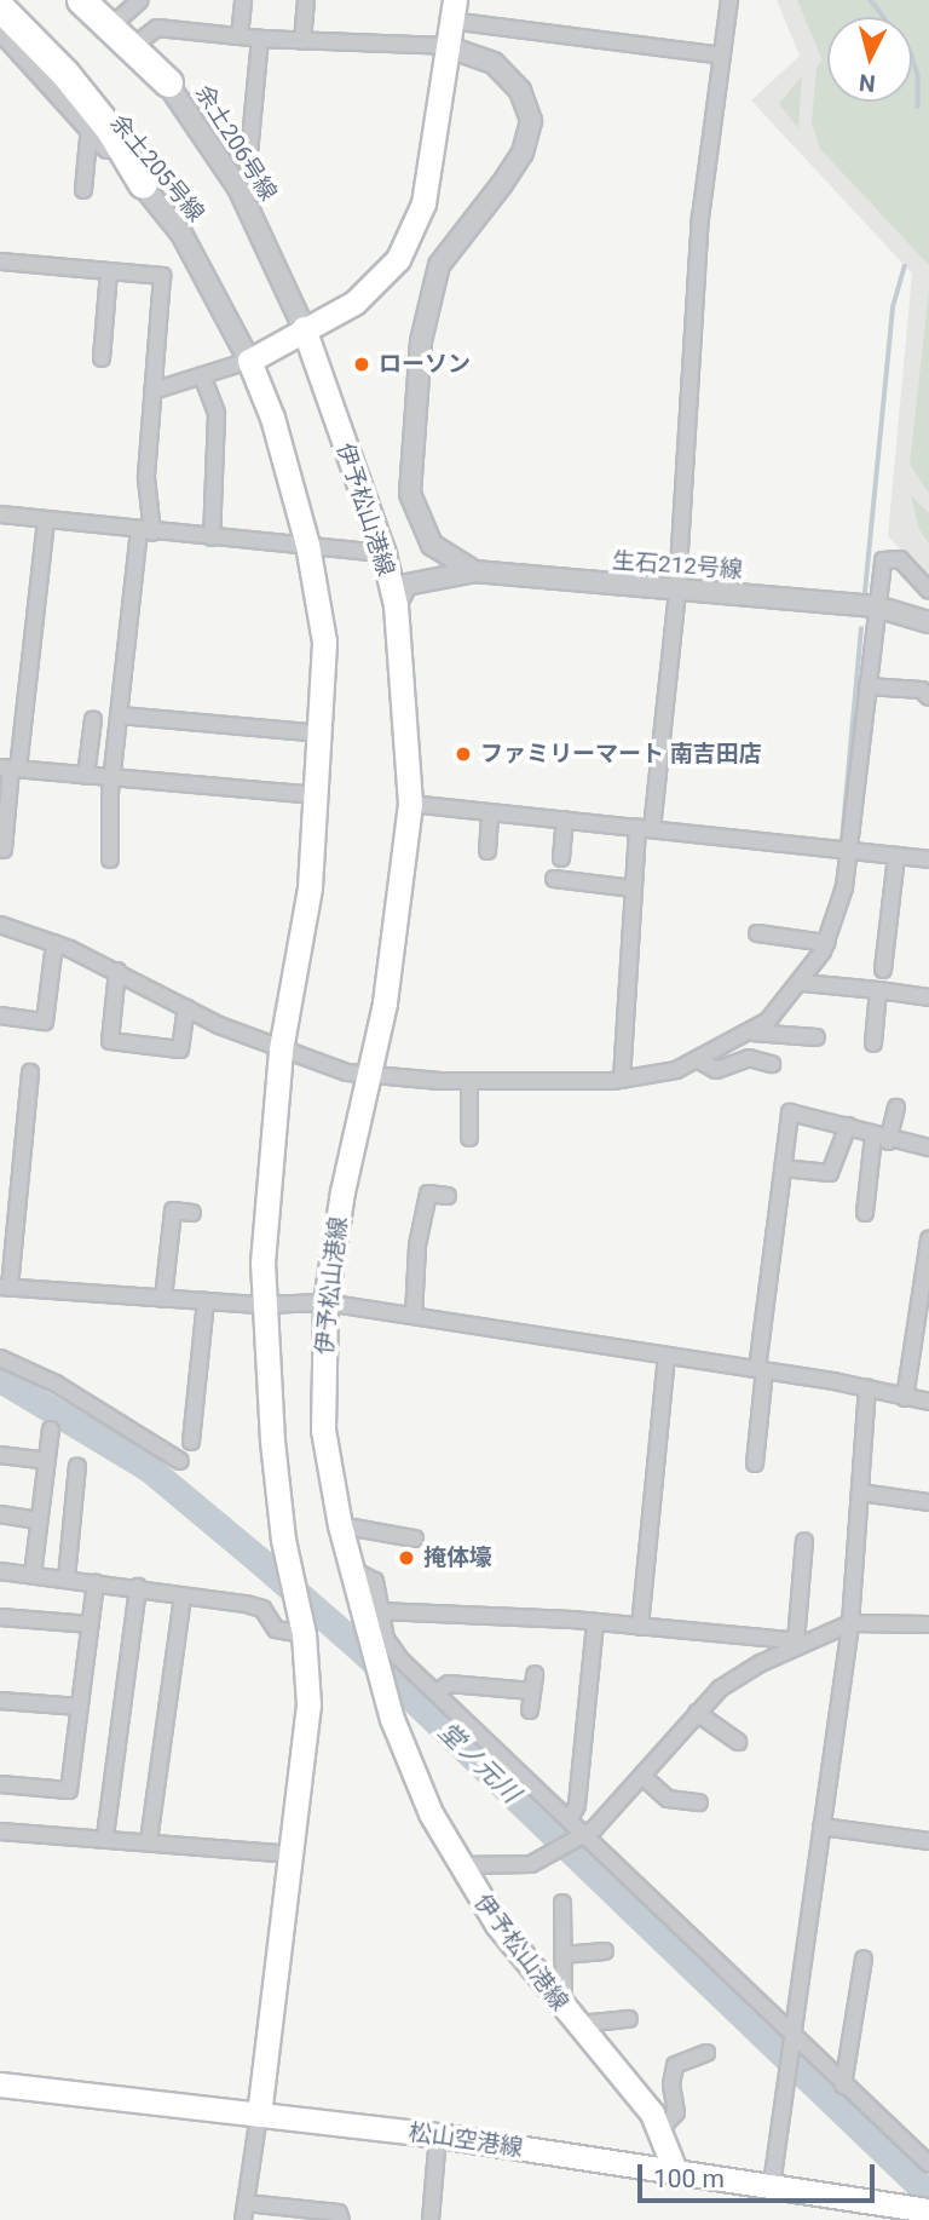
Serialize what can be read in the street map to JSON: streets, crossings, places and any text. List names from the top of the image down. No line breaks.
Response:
{"streets":{"main road":["伊予松山港線","松山空港線"],"street":["余土206号線","余土205号線","生石212号線"]},"crossings":[["余土206号線","伊予松山港線"],["伊予松山港線","松山空港線"]],"water":["堂ノ元川"],"places":["ローソン","ファミリーマート 南吉田店","掩体壕"],"scale_bar":"100 m","north":"bottom"}
